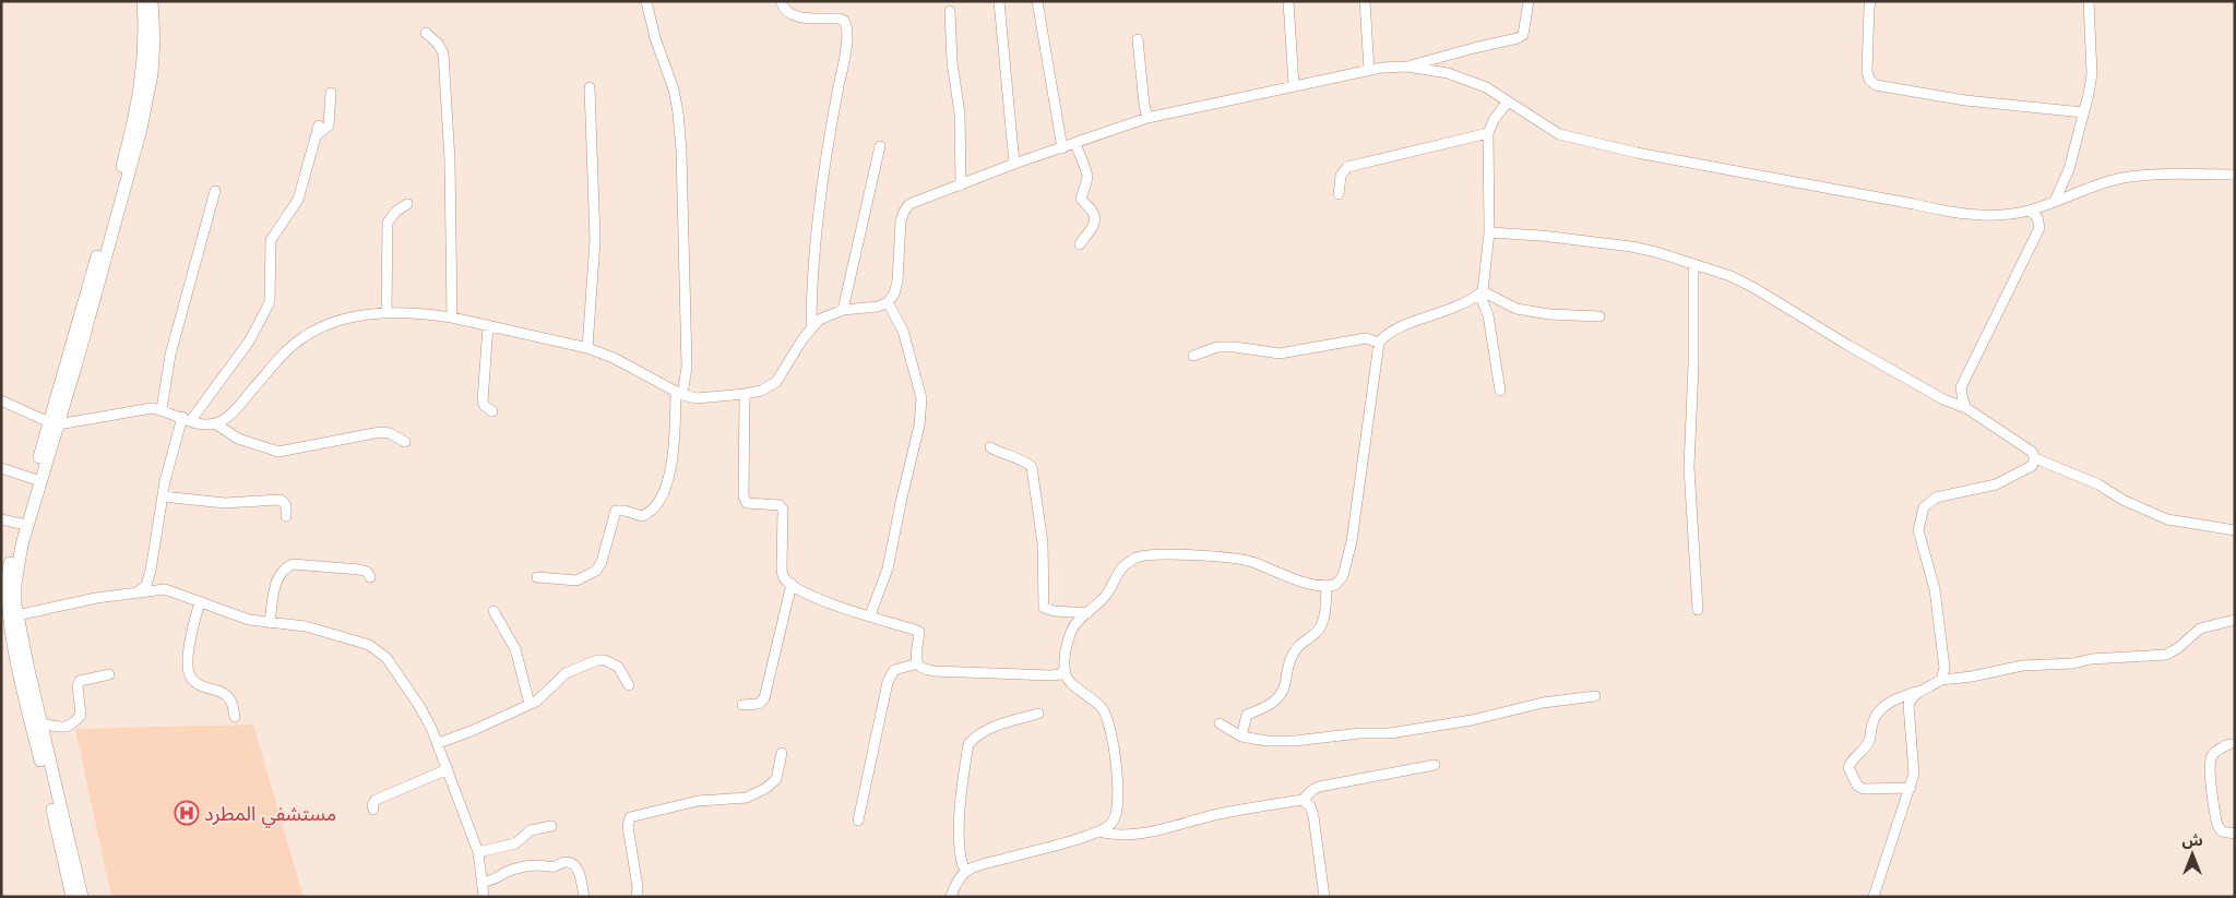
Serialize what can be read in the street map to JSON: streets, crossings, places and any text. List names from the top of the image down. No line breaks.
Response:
{"places":{"hospital":["مستشفي المطرد"]},"north":"top"}
